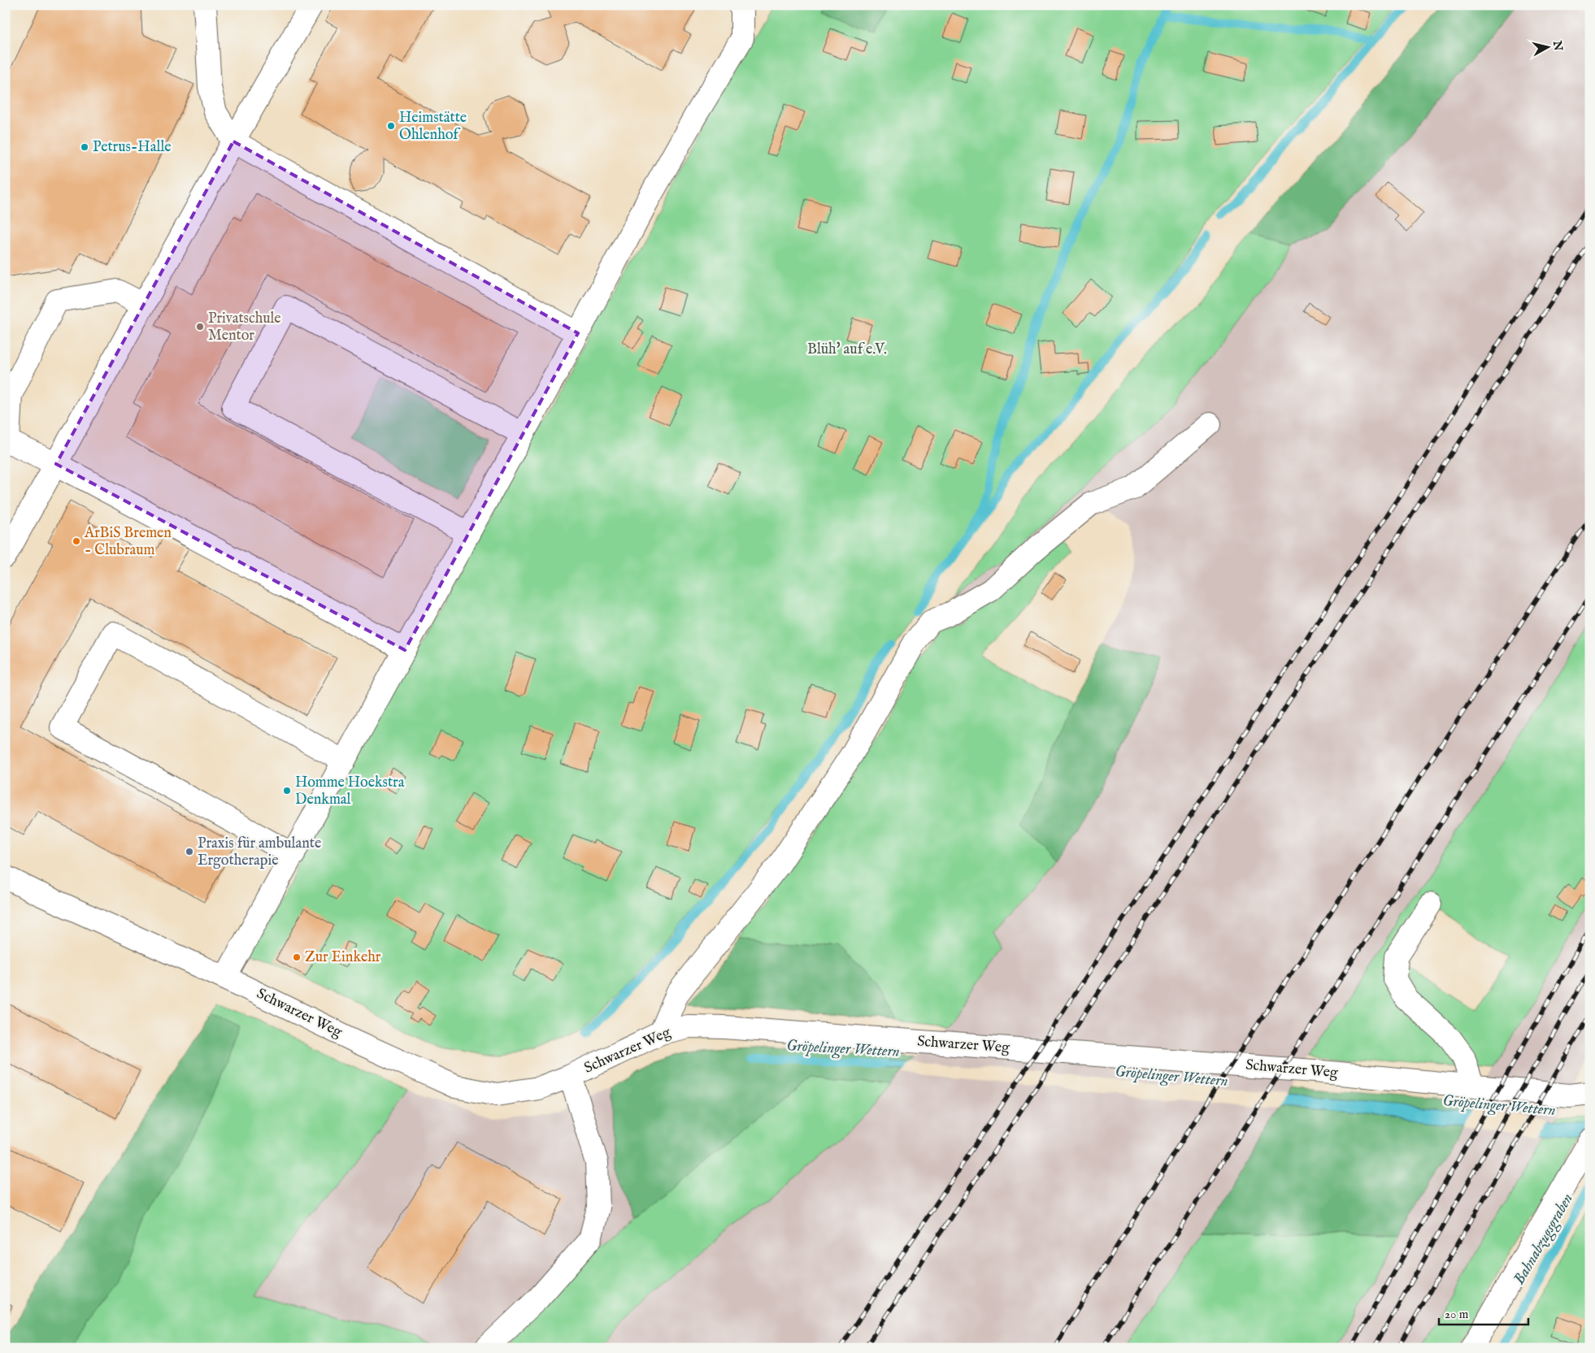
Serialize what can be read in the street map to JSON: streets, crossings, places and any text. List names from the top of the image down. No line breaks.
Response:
{"streets":{"street":["Schwarzer Weg"]},"water":["Gröpelinger Wettern","Bahnabzugsgraben"],"parks":["Blüh' auf e.V."],"places":["Heimstätte Ohlenhof","Petrus-Halle","Privatschule Mentor","ArBiS Bremen - Clubraum","Homme Hoekstra Denkmal","Praxis für ambulante Ergotherapie","Zur Einkehr"],"scale_bar":"20 m","north":"right"}
